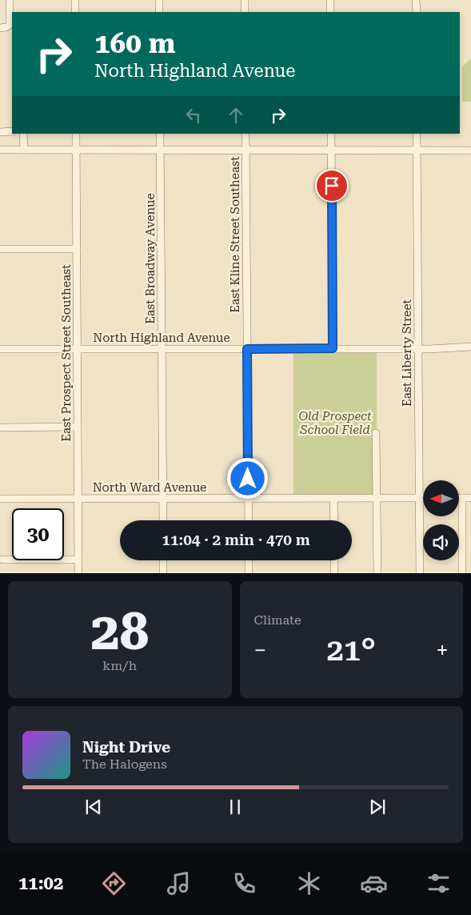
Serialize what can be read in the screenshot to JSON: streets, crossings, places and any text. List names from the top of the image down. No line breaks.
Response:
{"streets":{"street":["East Kline Street Southeast","East Broadway Avenue","North Highland Avenue","East Prospect Street Southeast","East Liberty Street","North Ward Avenue"]},"crossings":[["East Kline Street Southeast","North Highland Avenue"],["East Kline Street Southeast","North Ward Avenue"],["East Broadway Avenue","North Highland Avenue"],["East Broadway Avenue","North Ward Avenue"],["North Highland Avenue","East Prospect Street Southeast"],["North Highland Avenue","East Liberty Street"],["East Prospect Street Southeast","North Ward Avenue"],["East Liberty Street","North Ward Avenue"]],"parks":["Old Prospect School Field"],"north":"left","page":{"turn":["160 m","North Highland Avenue"],"limit":"30","trip":"11:04 · 2 min · 470 m","tile":[["28","km/h"],"Climate"],"heat":["−","21°","+"],"song":["Night Drive","The Halogens"],"tabs":"11:02"}}
